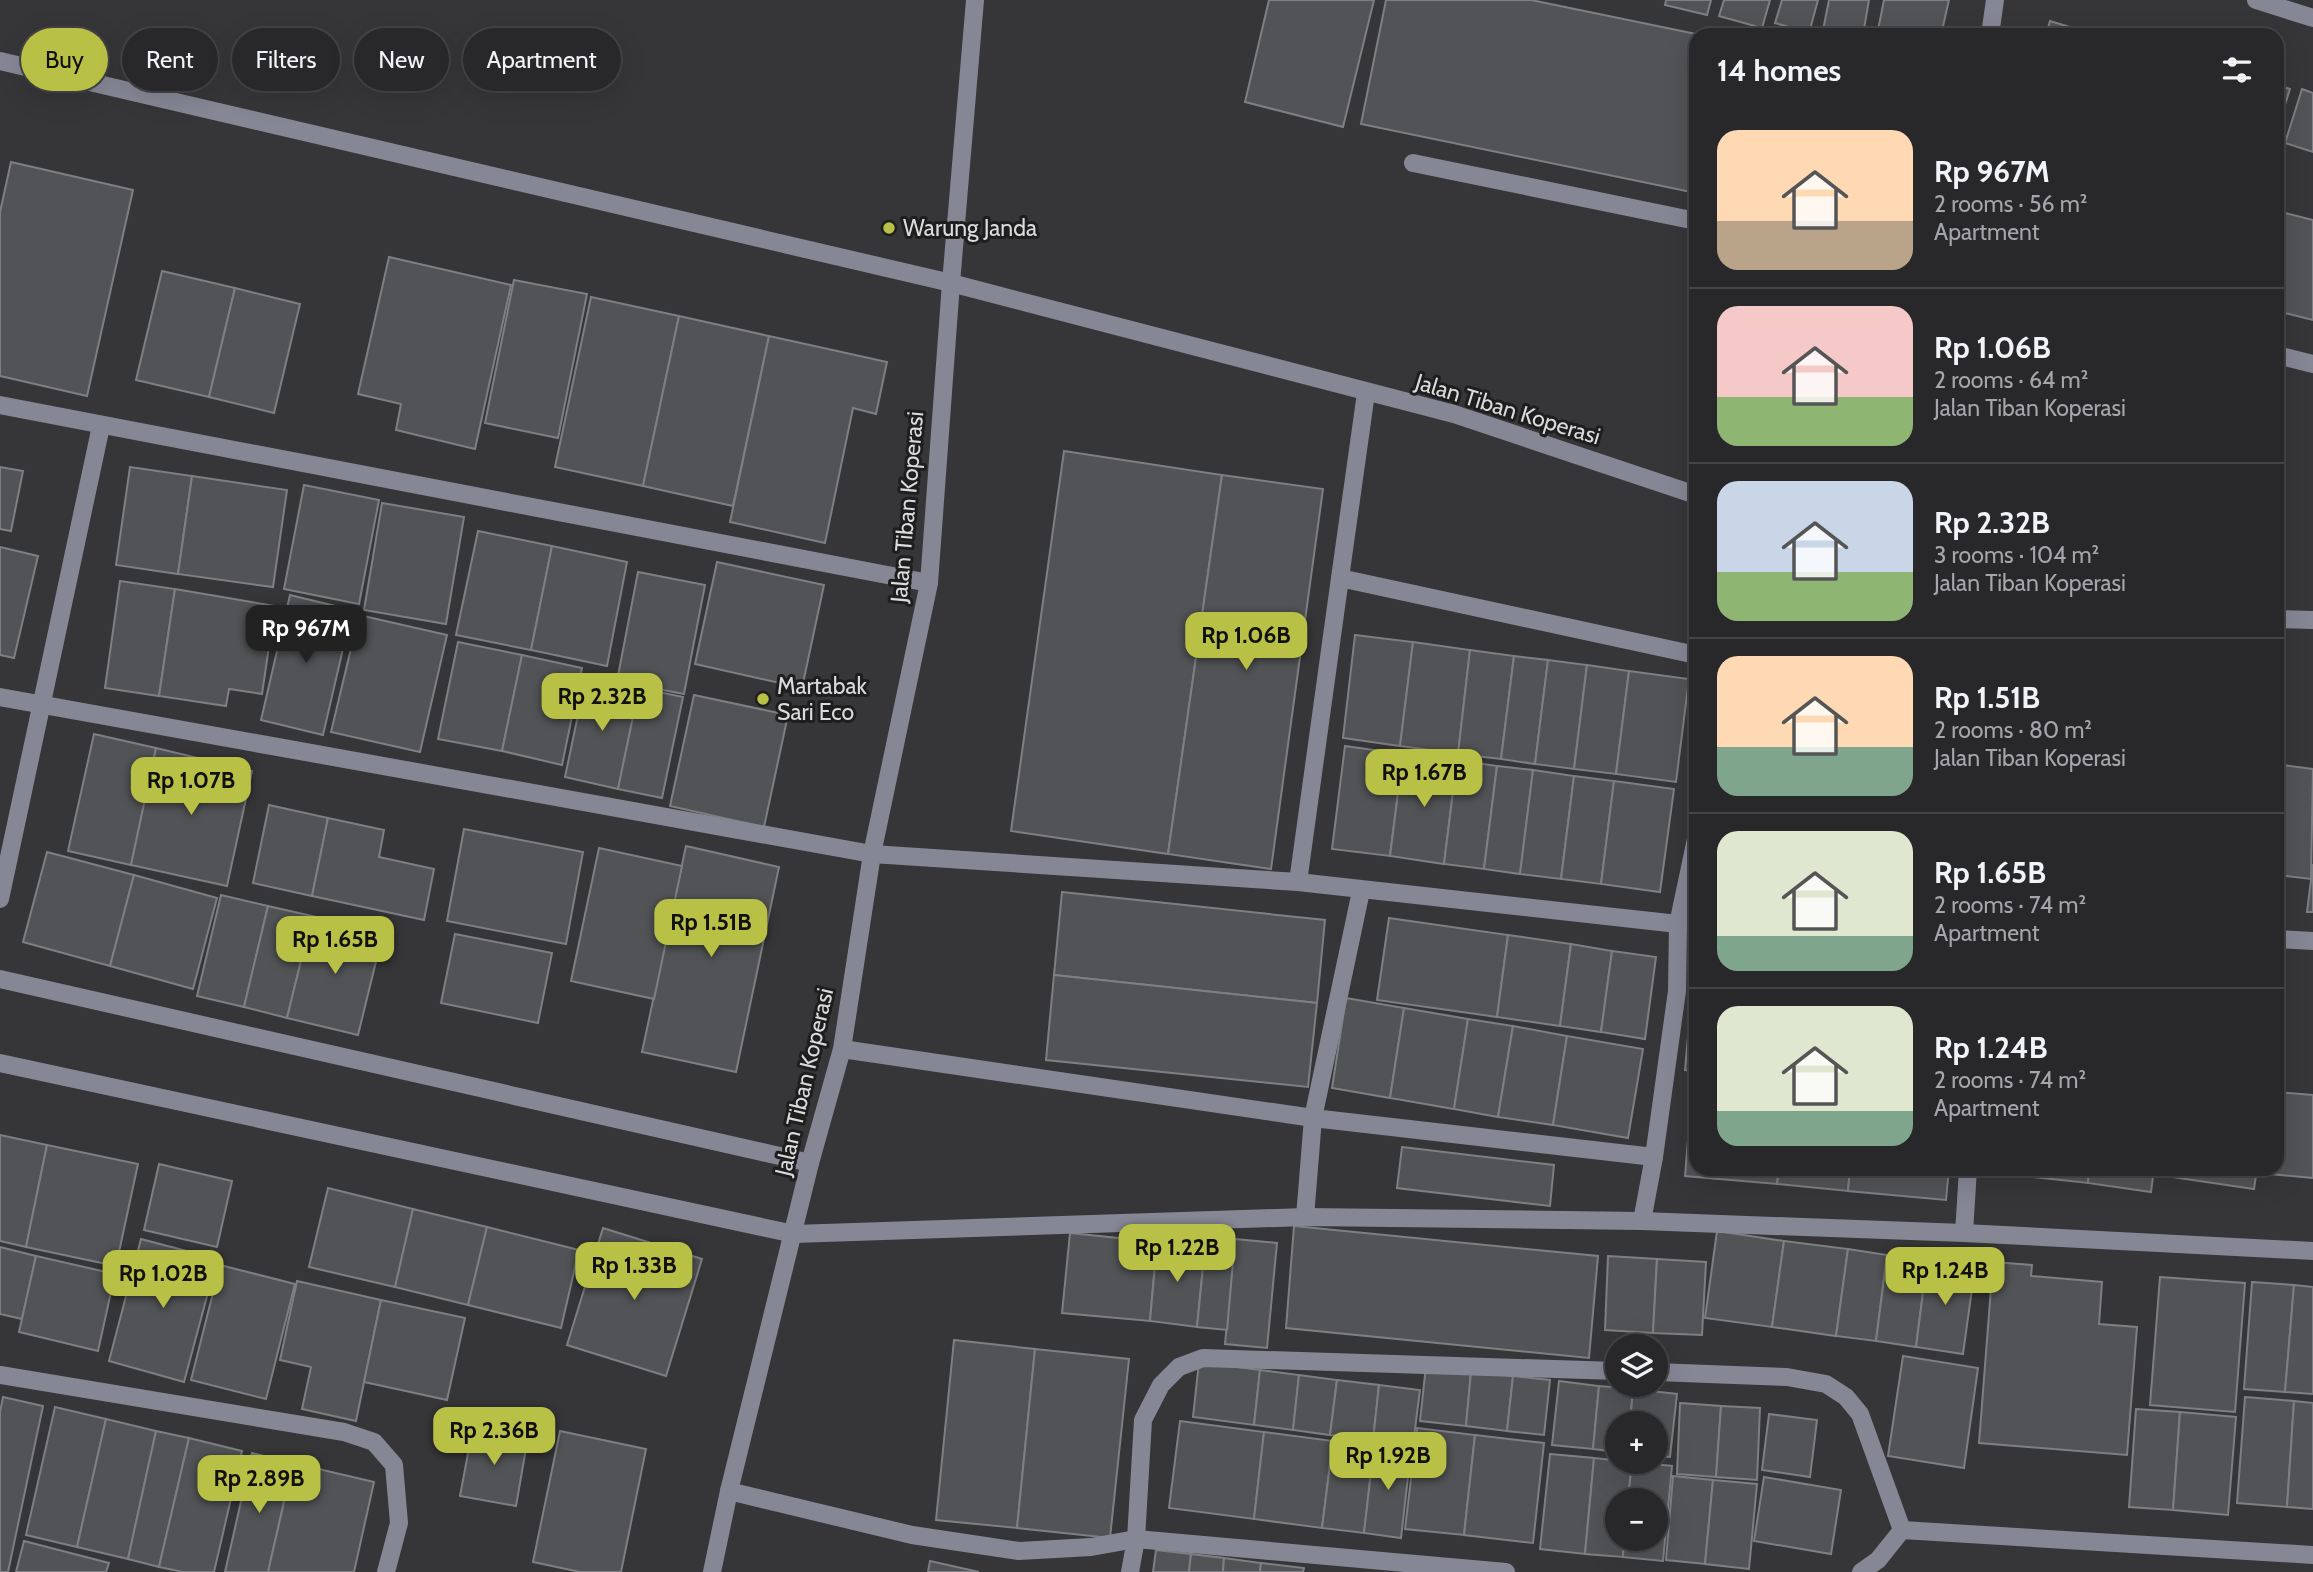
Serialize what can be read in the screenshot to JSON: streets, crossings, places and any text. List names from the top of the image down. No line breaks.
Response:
{"streets":{"street":["Jalan Tiban Koperasi"]},"places":["Warung Janda","Martabak Sari Eco"],"page":{"chip":["Buy","Rent","Filters","New","Apartment"],"heading":"14 homes","list":[{"name":"Rp 967M","note":"2 rooms · 56 m² · Apartment"},{"name":"Rp 1.06B","note":"2 rooms · 64 m² · Jalan Tiban Koperasi"},{"name":"Rp 2.32B","note":"3 rooms · 104 m² · Jalan Tiban Koperasi"},{"name":"Rp 1.51B","note":"2 rooms · 80 m² · Jalan Tiban Koperasi"},{"name":"Rp 1.65B","note":"2 rooms · 74 m² · Apartment"},{"name":"Rp 1.24B","note":"2 rooms · 74 m² · Apartment"}],"price":["Rp 967M","Rp 1.06B","Rp 2.32B","Rp 1.67B","Rp 1.07B","Rp 1.51B","Rp 1.65B","Rp 1.22B","Rp 1.33B","Rp 1.24B","Rp 1.02B","Rp 2.36B","Rp 1.92B","Rp 2.89B"],"map_buttons":["+","−"]}}
